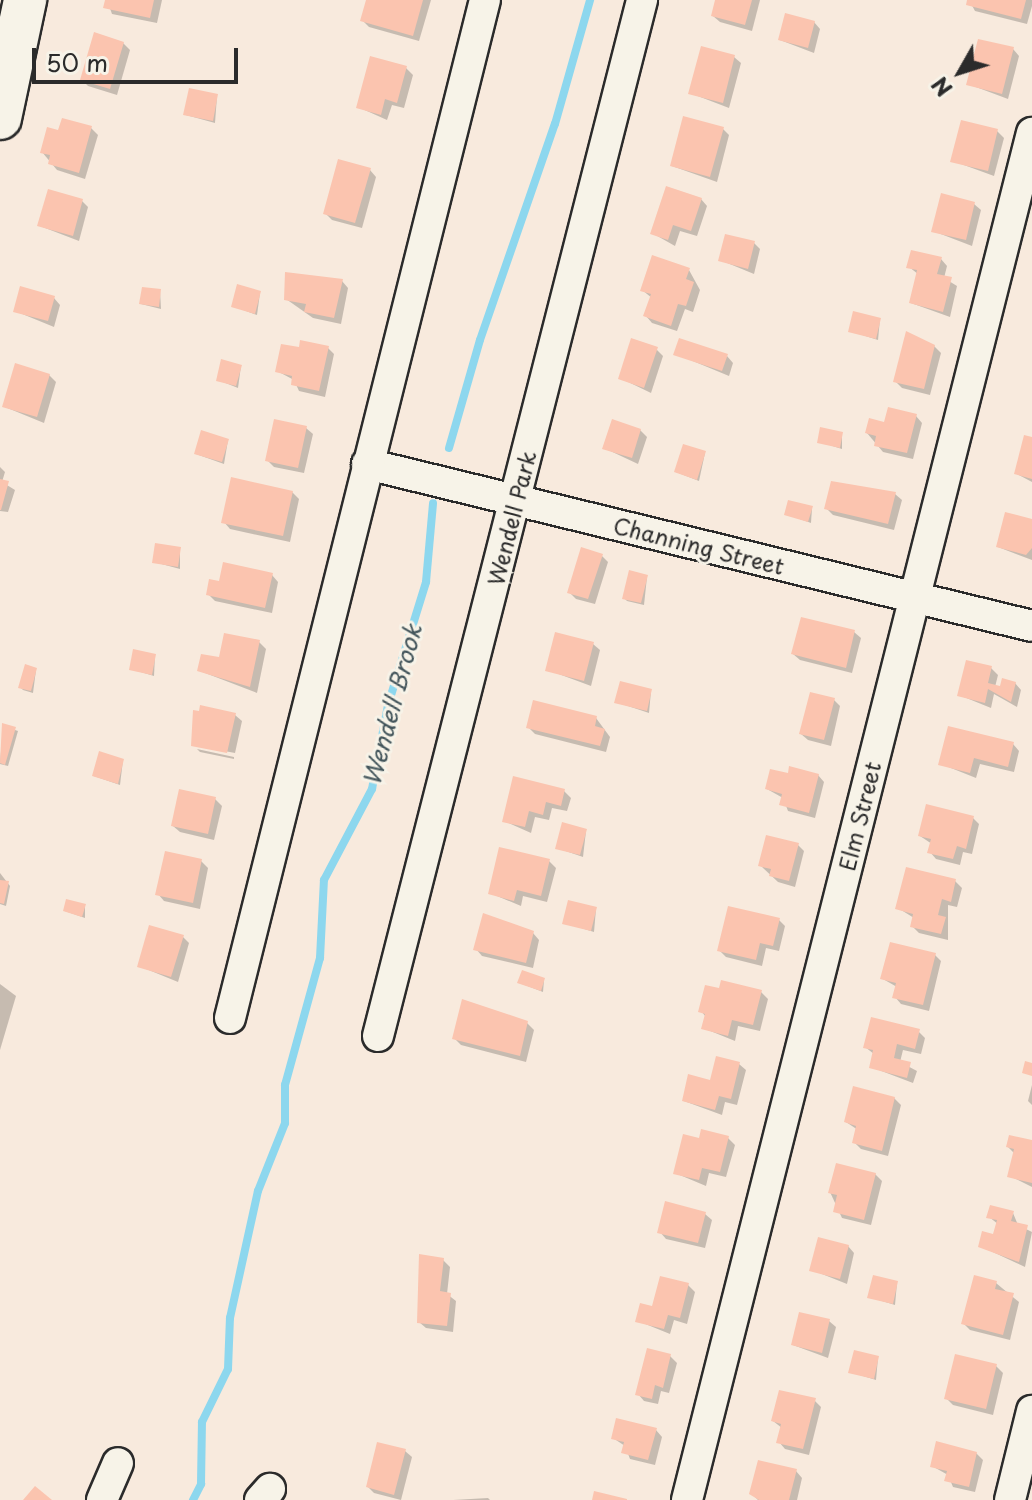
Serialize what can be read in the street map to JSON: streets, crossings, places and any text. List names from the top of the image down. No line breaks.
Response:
{"streets":{"street":["Wendell Park","Channing Street","Elm Street"]},"crossings":[["Wendell Park","Channing Street"],["Channing Street","Elm Street"]],"water":["Wendell Brook"],"scale_bar":"50 m","north":"bottom left"}
